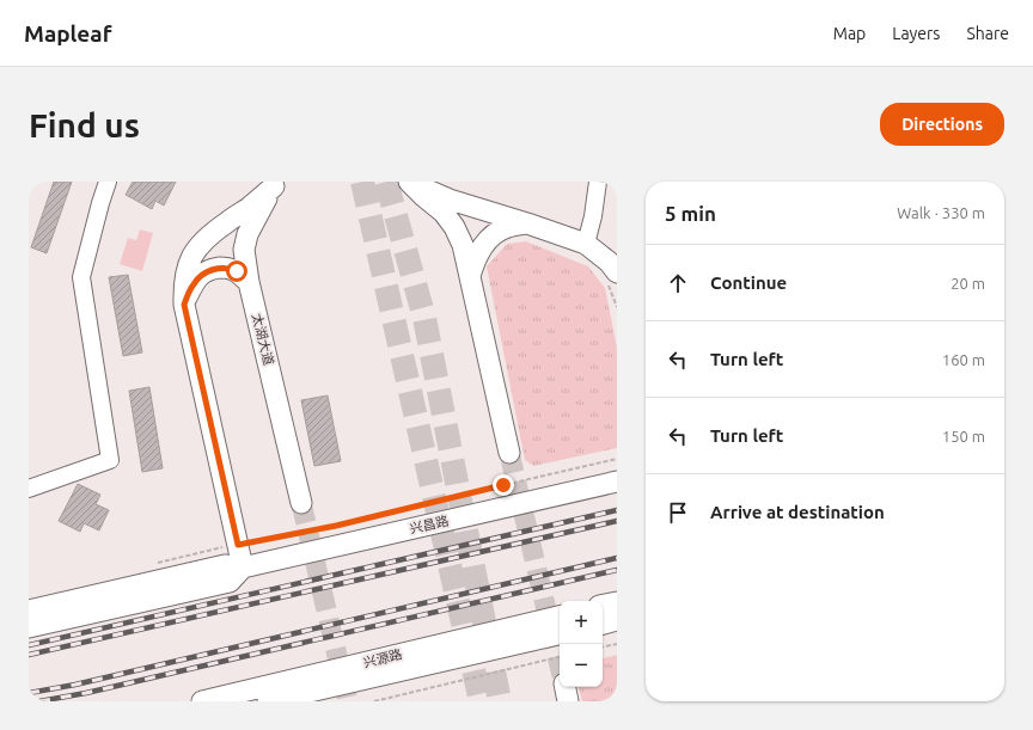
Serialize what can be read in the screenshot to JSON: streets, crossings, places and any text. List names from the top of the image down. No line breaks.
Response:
{"streets":{"main road":["太湖大道","兴昌路","兴源路"]},"page":{"header":"Mapleaf","nav":["Map","Layers","Share"],"buttons":"Directions","title":"Find us","heading":["5 min","Walk · 330 m"],"list":[["Continue","20 m"],["Turn left","160 m"],["Turn left","150 m"],"Arrive at destination"],"map_buttons":["+","−"]}}
